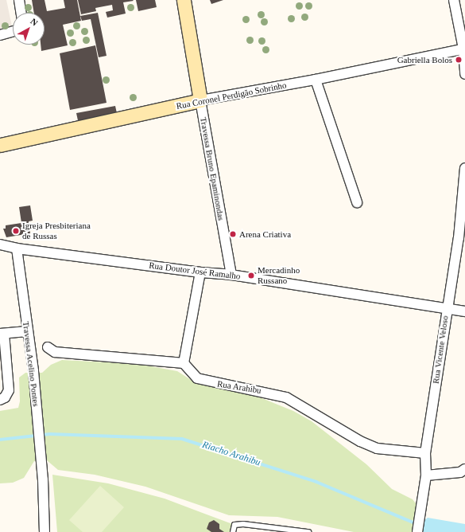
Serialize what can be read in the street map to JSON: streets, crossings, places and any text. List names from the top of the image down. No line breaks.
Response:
{"streets":{"street":["Rua Coronel Perdigão Sobrinho","Travessa Bruno Epaminondas","Rua Doutor José Ramalho","Rua Vicente Veloso","Travessa Acelino Pontes","Rua Arahibu"]},"crossings":[["Rua Coronel Perdigão Sobrinho","Travessa Bruno Epaminondas"],["Travessa Bruno Epaminondas","Rua Doutor José Ramalho"],["Rua Doutor José Ramalho","Rua Vicente Veloso"],["Rua Doutor José Ramalho","Travessa Acelino Pontes"],["Rua Vicente Veloso","Rua Arahibu"]],"water":["Riacho Arahibu"],"places":["Gabriella Bolos","Igreja Presbiteriana de Russas","Arena Criativa","Mercadinho Russano"],"north":"top right"}
